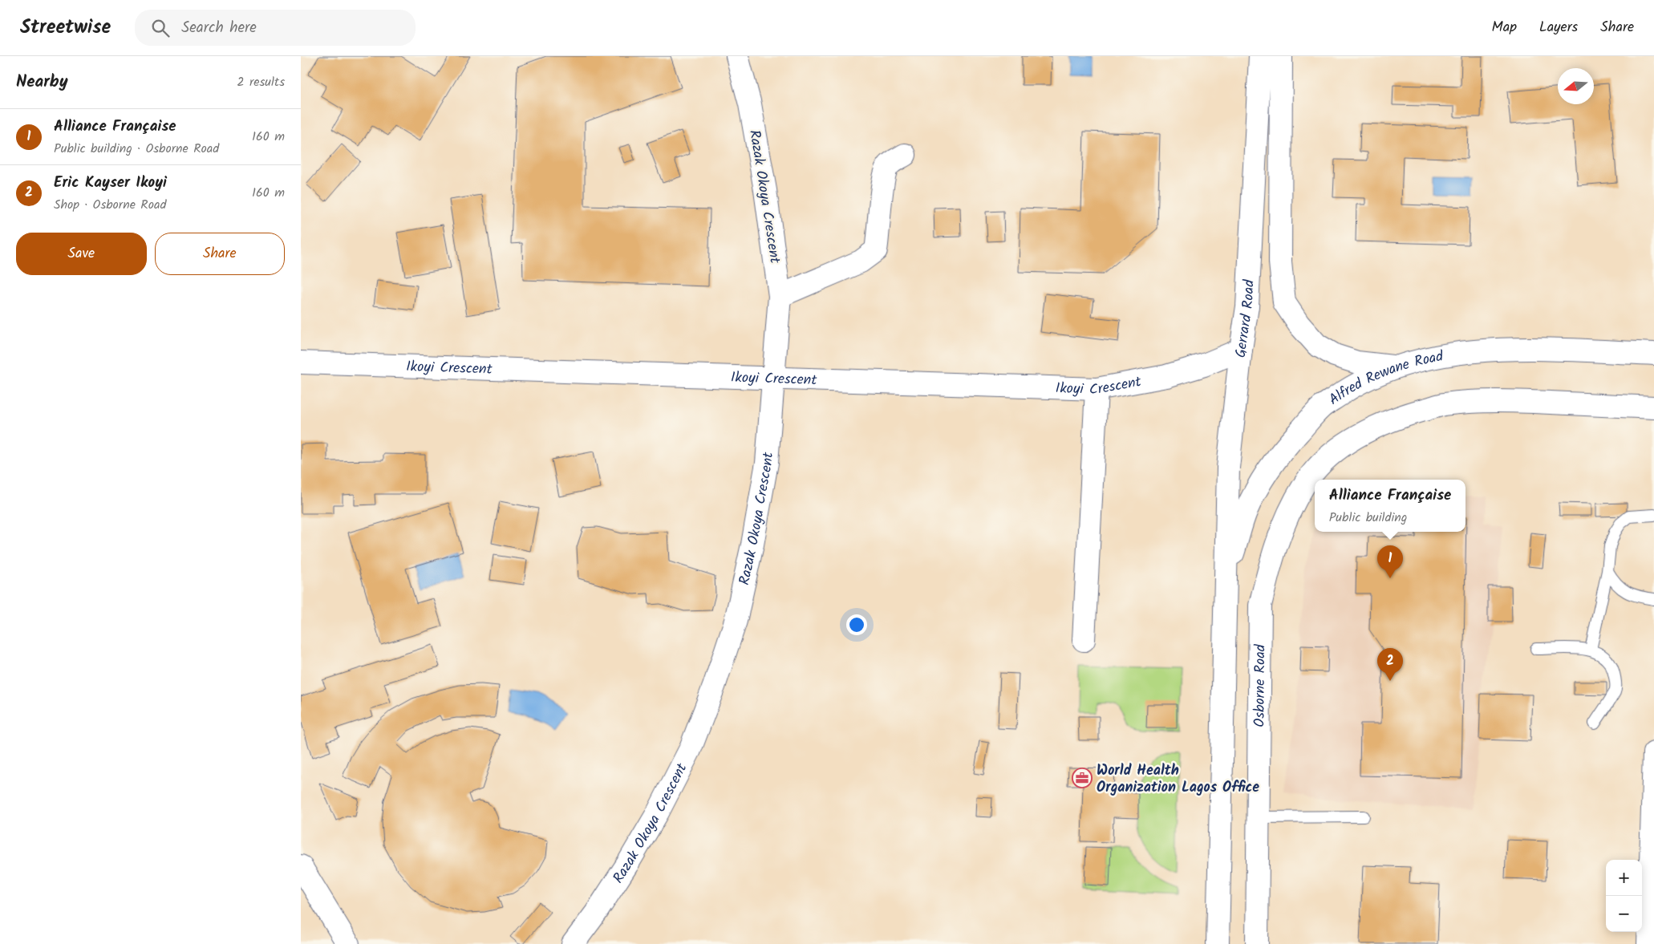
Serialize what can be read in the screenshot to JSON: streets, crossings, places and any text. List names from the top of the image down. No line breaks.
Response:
{"streets":{"main road":["Razak Okoya Crescent","Gerrard Road","Ikoyi Crescent","Alfred Rewane Road","Osborne Road"]},"crossings":[["Razak Okoya Crescent","Ikoyi Crescent"],["Gerrard Road","Ikoyi Crescent"],["Gerrard Road","Alfred Rewane Road"]],"places":{"office":["World Health Organization Lagos Office"]},"north":"left","page":{"header":"Streetwise","search":"Search here","nav":["Map","Layers","Share"],"heading":["Nearby","2 results"],"list":[{"mark":"1","name":"Alliance Française","note":"Public building · Osborne Road","value":"160 m"},{"mark":"2","name":"Eric Kayser Ikoyi","note":"Shop · Osborne Road","value":"160 m"}],"buttons":["Save","Share"],"popup":["Alliance Française","Public building"],"pins":["1","2"],"map_buttons":["+","−"]}}
